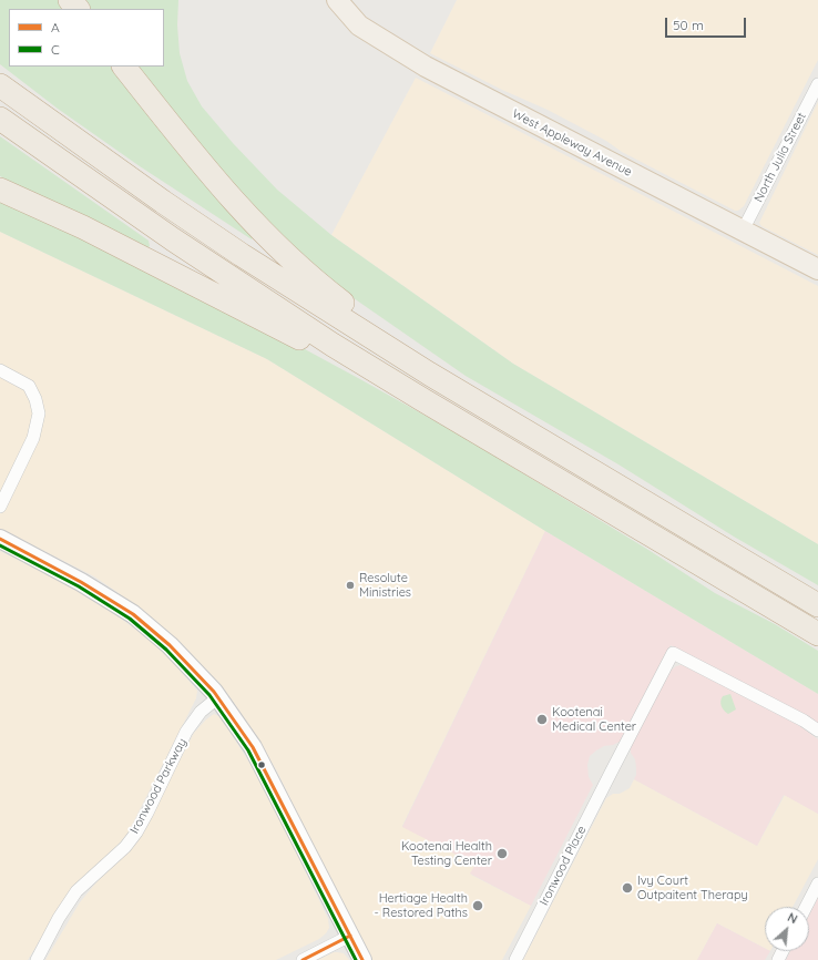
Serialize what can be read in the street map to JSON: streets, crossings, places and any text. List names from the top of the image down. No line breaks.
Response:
{"streets":{"main road":["West Appleway Avenue"],"street":["North Julia Street","Ironwood Parkway","Ironwood Place"]},"crossings":[["West Appleway Avenue","North Julia Street"]],"places":["Resolute Ministries","Kootenai Medical Center","Kootenai Health Testing Center","Ivy Court Outpaitent Therapy","Hertiage Health - Restored Paths"],"lines":["transit line A","transit line C"],"legend":["A","C"],"scale_bar":"50 m","north":"top right"}
